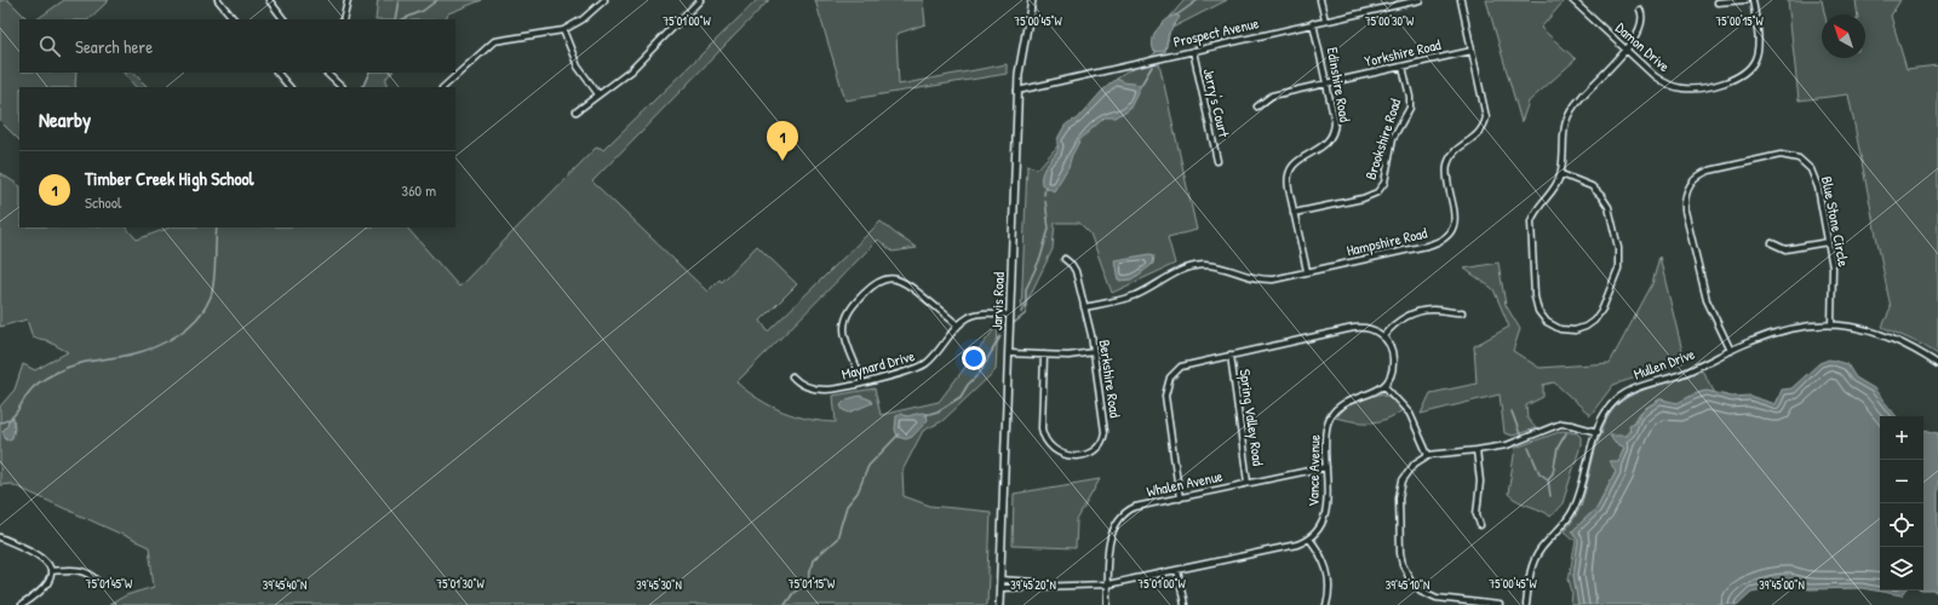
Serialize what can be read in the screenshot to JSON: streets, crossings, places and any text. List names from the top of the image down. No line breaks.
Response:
{"streets":{"street":["Prospect Avenue","Damon Drive","Yorkshire Road","Edinshire Road","Jerry's Court","Brookshire Road","Blue Stone Circle","Hampshire Road","Jarvis Road","Mullen Drive","Maynard Drive","Berkshire Road","Spring Valley Road","Vance Avenue","Whalen Avenue"]},"crossings":[["Prospect Avenue","Edinshire Road"],["Prospect Avenue","Jerry's Court"],["Prospect Avenue","Jarvis Road"],["Yorkshire Road","Edinshire Road"],["Yorkshire Road","Brookshire Road"],["Yorkshire Road","Hampshire Road"],["Edinshire Road","Brookshire Road"],["Edinshire Road","Hampshire Road"],["Blue Stone Circle","Mullen Drive"],["Hampshire Road","Berkshire Road"],["Jarvis Road","Maynard Drive"],["Spring Valley Road","Whalen Avenue"],["Vance Avenue","Whalen Avenue"]],"north":"top left","page":{"search":"Search here","heading":"Nearby","pins":"1","list":[{"mark":"1","name":"Timber Creek High School","note":"School","value":"360 m"}],"map_buttons":["+","−"]},"coordinates":["75°01'00\"W","75°00'45\"W","75°00'30\"W","75°00'15\"W","75°01'45\"W","75°01'30\"W","75°01'15\"W","39°45'40\"N","39°45'30\"N","39°45'20\"N","39°45'10\"N","39°45'00\"N"]}
